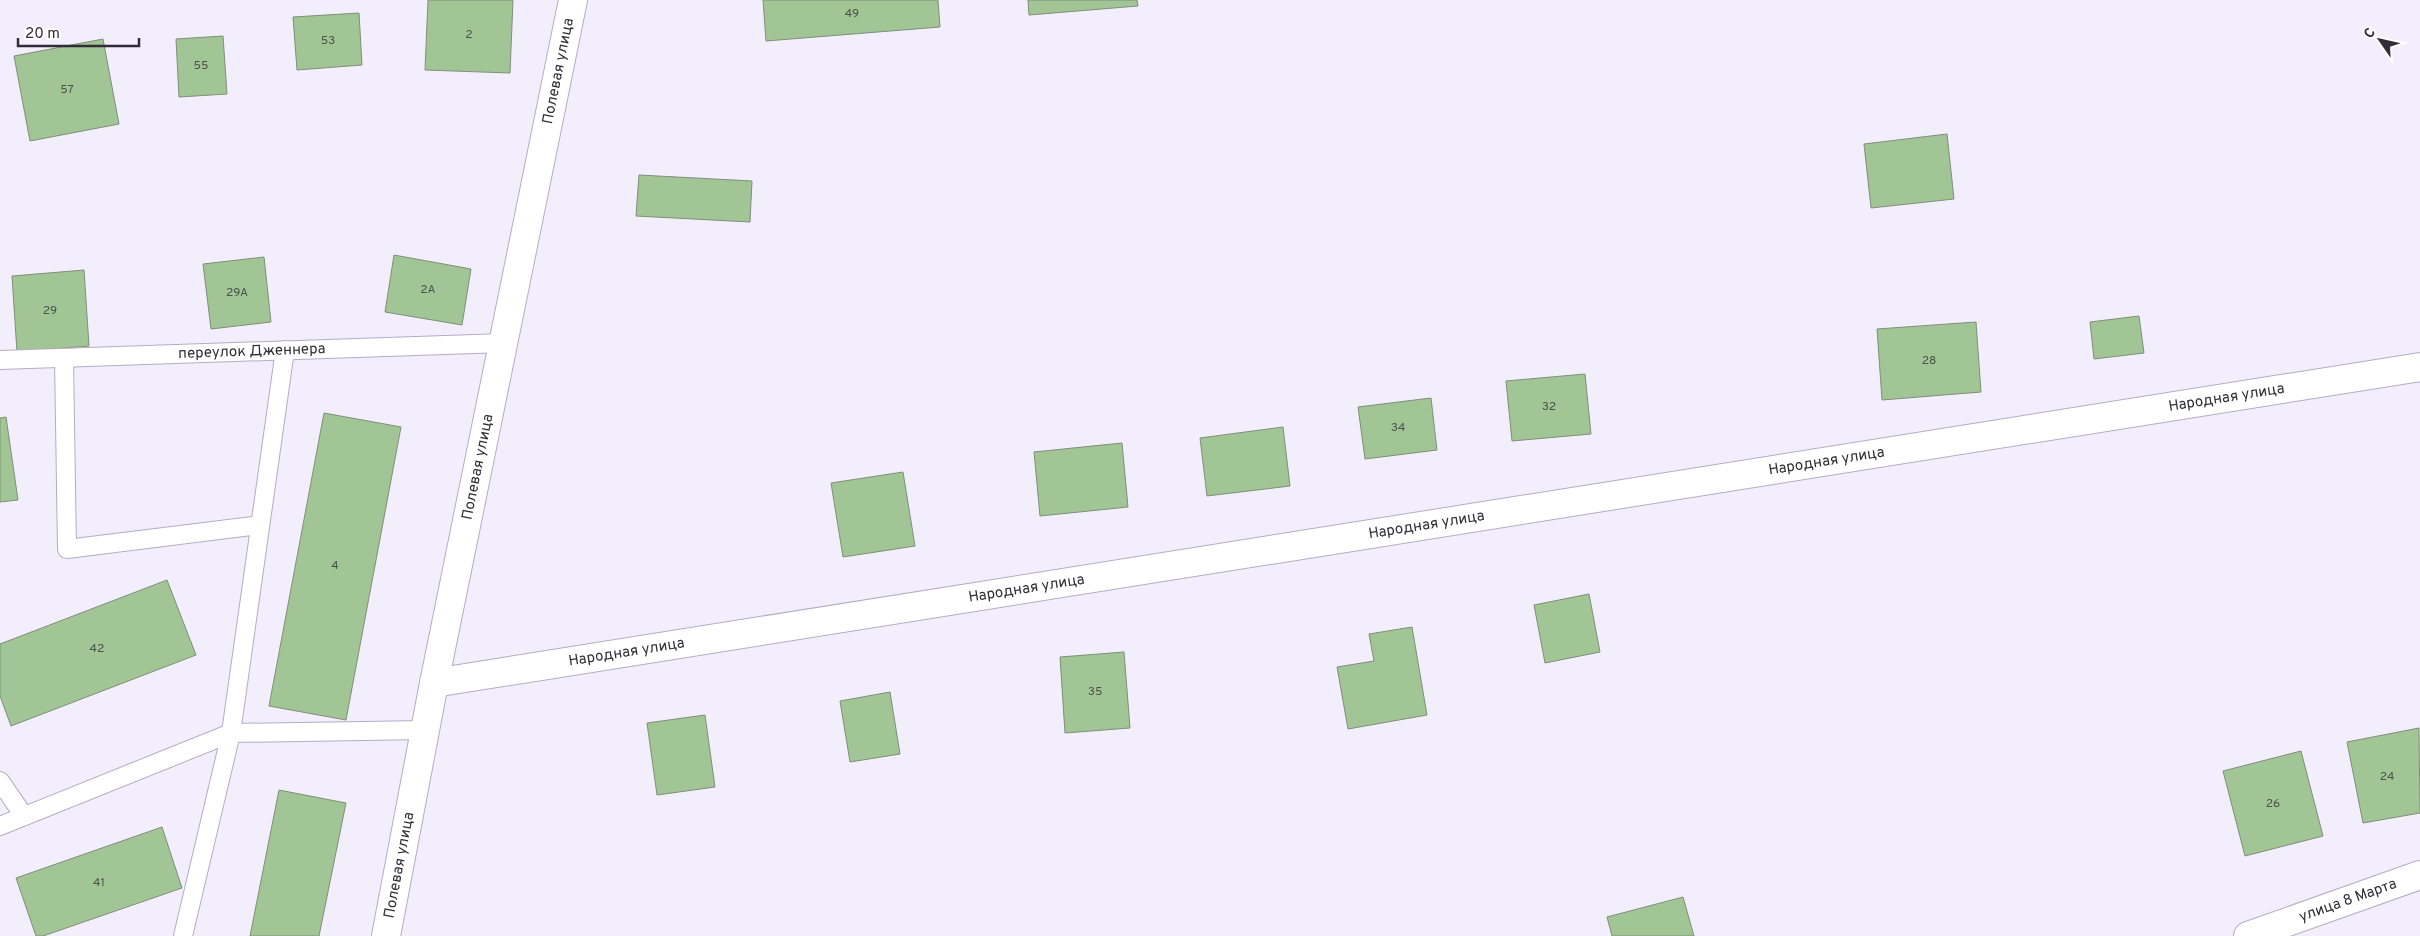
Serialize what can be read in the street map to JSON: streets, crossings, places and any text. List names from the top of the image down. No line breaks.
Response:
{"streets":{"street":["Полевая улица","Народная улица","улица 8 Марта"],"lane":["переулок Дженнера"]},"crossings":[["Полевая улица","переулок Дженнера"],["Полевая улица","Народная улица"]],"house_numbers":["49","2","53","55","57","2А","29А","29","28","32","34","4","42","35","24","26","41"],"scale_bar":"20 m","north":"top left"}
